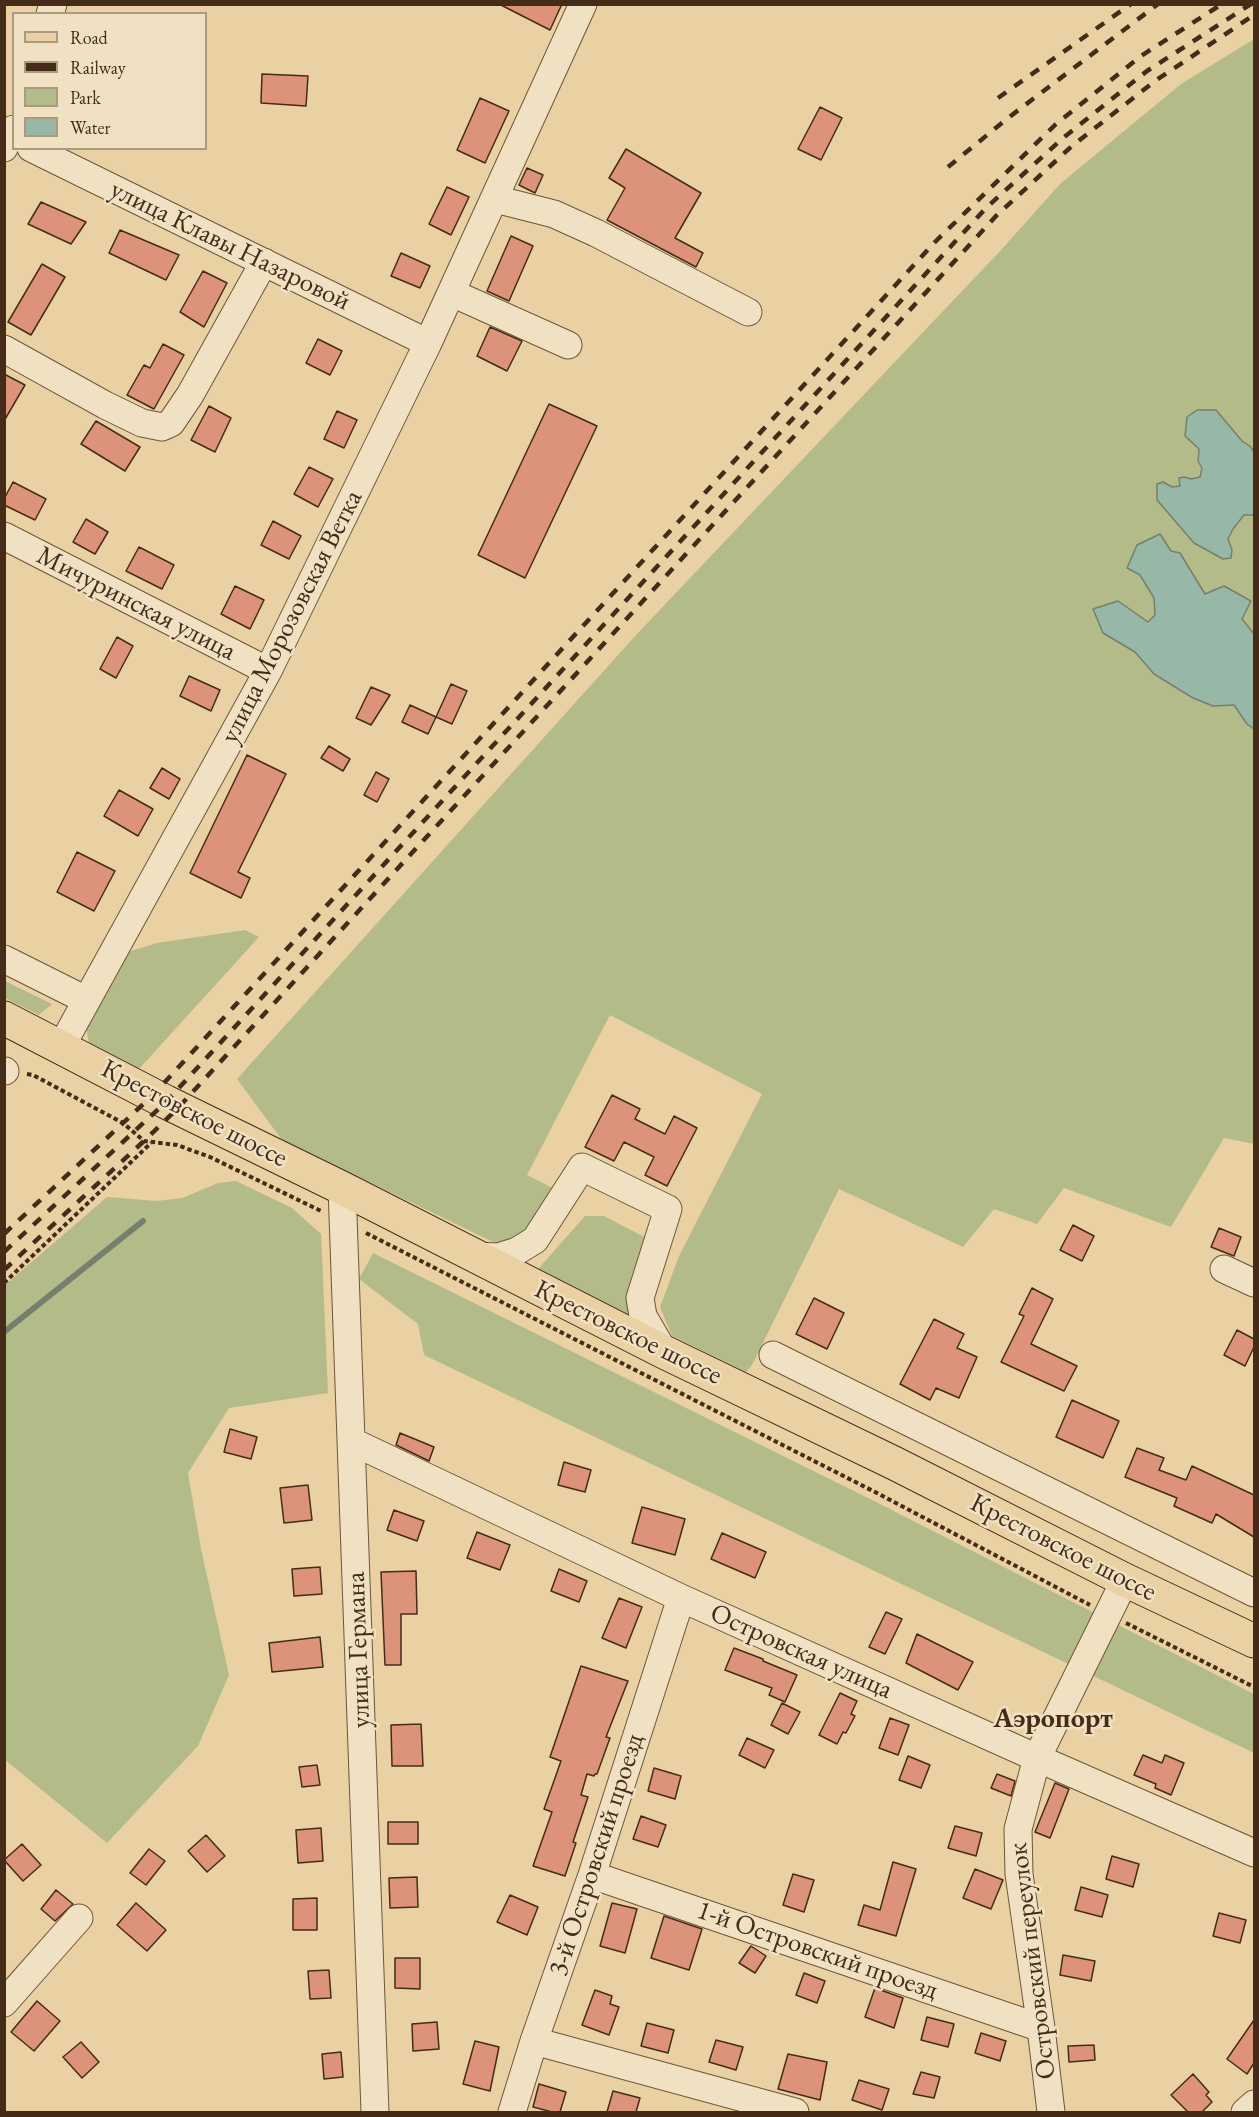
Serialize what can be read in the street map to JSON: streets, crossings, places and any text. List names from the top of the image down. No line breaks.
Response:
{"streets":{"main road":["Крестовское шоссе"],"street":["улица Клавы Назаровой","Мичуринская улица","улица Морозовская Ветка","улица Германа","Островская улица","3-й Островский проезд","1-й Островский проезд","Островский переулок"]},"crossings":[["улица Клавы Назаровой","улица Морозовская Ветка"],["Мичуринская улица","улица Морозовская Ветка"],["улица Морозовская Ветка","Крестовское шоссе"],["Крестовское шоссе","улица Германа"],["Крестовское шоссе","Островский переулок"],["улица Германа","Островская улица"],["Островская улица","3-й Островский проезд"],["Островская улица","Островский переулок"],["3-й Островский проезд","1-й Островский проезд"],["1-й Островский проезд","Островский переулок"]],"districts":["Аэропорт"],"legend":["Road","Railway","Park","Water"]}
